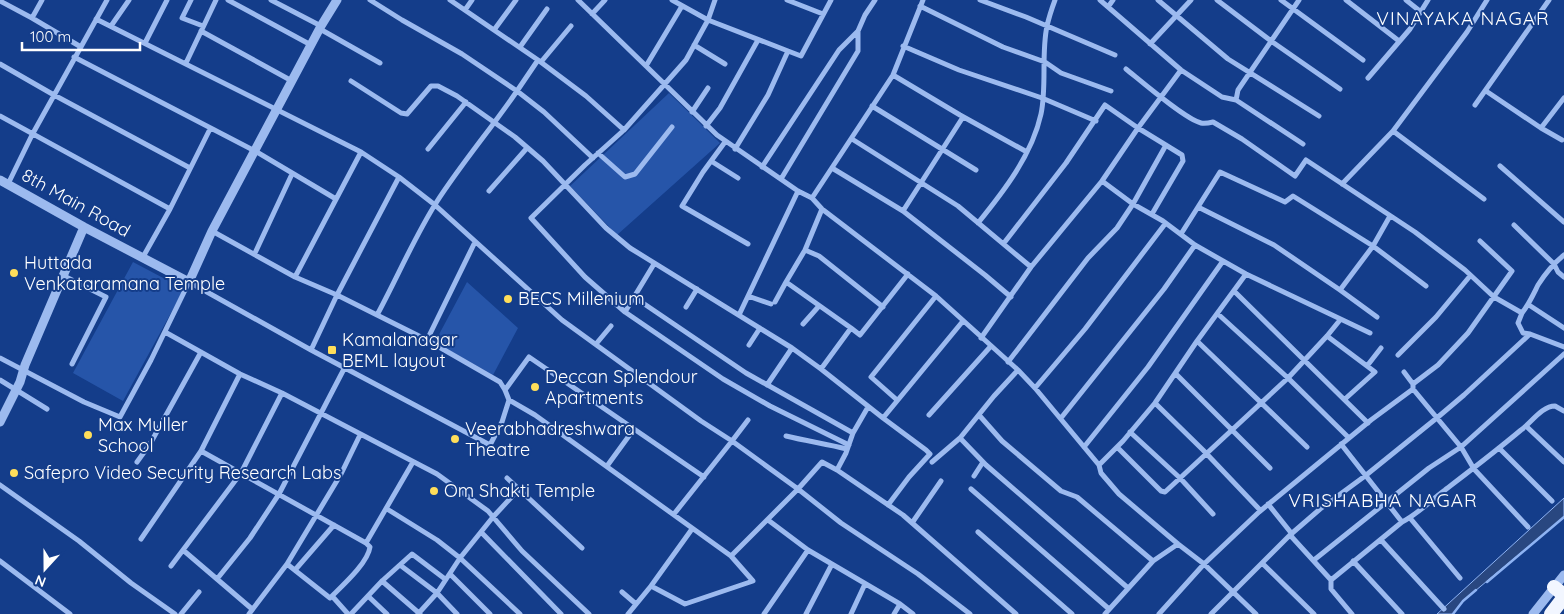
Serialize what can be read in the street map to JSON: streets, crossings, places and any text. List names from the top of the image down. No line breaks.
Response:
{"streets":{"street":["8th Main Road"]},"districts":["VINAYAKA NAGAR","VRISHABHA NAGAR"],"places":{"other":["Huttada Venkataramana Temple","BECS Millenium","Deccan Splendour Apartments","Max Muller School","Veerabhadreshwara Theatre","Safepro Video Security Research Labs","Om Shakti Temple"],"transit":["Kamalanagar BEML layout"]},"scale_bar":"100 m","north":"bottom"}
